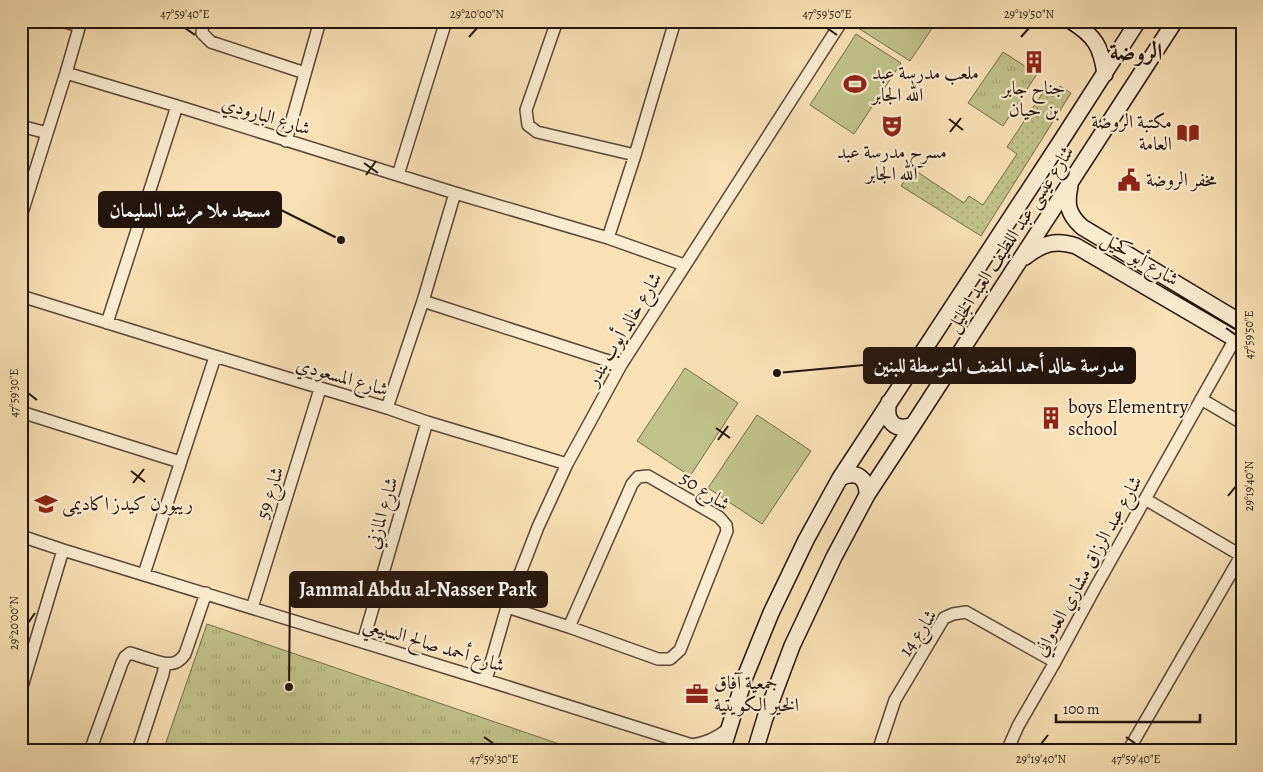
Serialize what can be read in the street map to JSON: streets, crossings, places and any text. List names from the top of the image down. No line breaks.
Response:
{"streets":{"main road":["شارع عيسى عبد اللطيف العبد الجليل","شارع أبو كحيل"],"street":["شارع البارودي","شارع خالد أيوب بندر","شارع المسعودي","شارع 50","شارع 59","شارع المازني","شارع عبد الرزاق مشاري العدواني","شارع 14","شارع أحمد صالح السبيعي"]},"crossings":[["شارع البارودي","شارع خالد أيوب بندر"],["شارع عيسى عبد اللطيف العبد الجليل","شارع أبو كحيل"],["شارع عيسى عبد اللطيف العبد الجليل","شارع أحمد صالح السبيعي"],["شارع أبو كحيل","شارع عبد الرزاق مشاري العدواني"],["شارع خالد أيوب بندر","شارع المسعودي"],["شارع خالد أيوب بندر","شارع 50"],["شارع خالد أيوب بندر","شارع أحمد صالح السبيعي"],["شارع المسعودي","شارع 59"],["شارع المسعودي","شارع المازني"],["شارع 59","شارع أحمد صالح السبيعي"],["شارع المازني","شارع أحمد صالح السبيعي"],["شارع عبد الرزاق مشاري العدواني","شارع 14"]],"districts":["الروضة"],"places":{"building":["جناح جابر بن حيان","boys Elementry school"],"sports":["ملعب مدرسة عبد الله الجابر"],"theatre":["مسرح مدرسة عبد الله الجابر"],"library":["مكتبة الروضة العامة"],"public building":["مخفر الروضة"],"other":["مسجد ملا مرشد السليمان","مدرسة خالد أحمد المضف المتوسطة للبنين","Jammal Abdu al-Nasser Park"],"school or university":["ريبورن كيدز اكاديمى"],"office":["جمعية آفاق الخير الكويتية"]},"scale_bar":"100 m","coordinates":["47°59'40\"E","29°20'00\"N","47°59'50\"E","29°19'50\"N","47°59'30\"E","29°19'40\"N"]}
